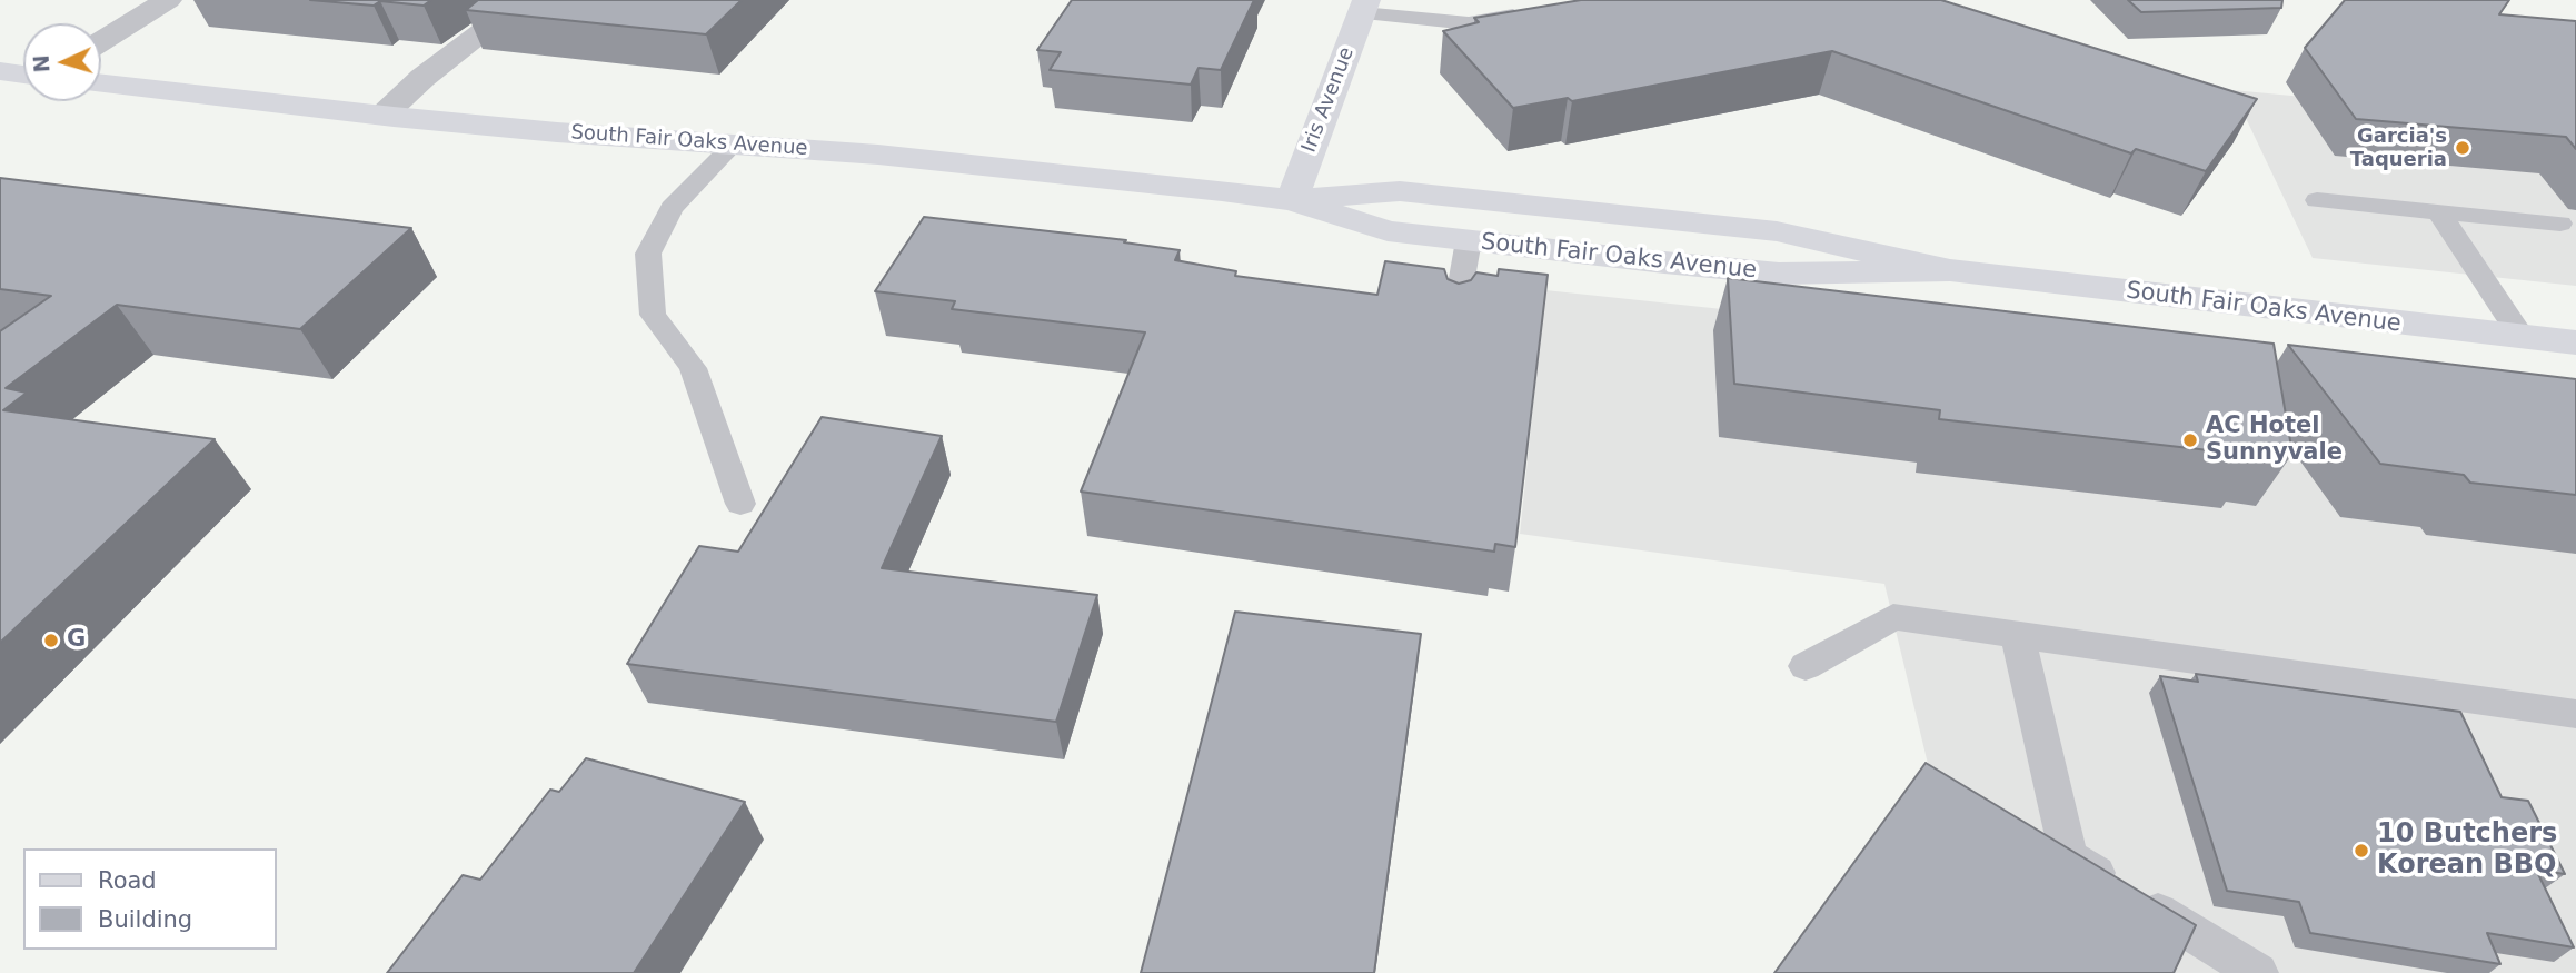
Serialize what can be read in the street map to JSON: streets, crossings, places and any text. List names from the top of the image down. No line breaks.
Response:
{"streets":{"main road":["Iris Avenue","South Fair Oaks Avenue"]},"crossings":[["Iris Avenue","South Fair Oaks Avenue"]],"places":["Garcia's Taqueria","AC Hotel Sunnyvale","G","10 Butchers Korean BBQ"],"legend":["Road","Building"],"north":"left"}
